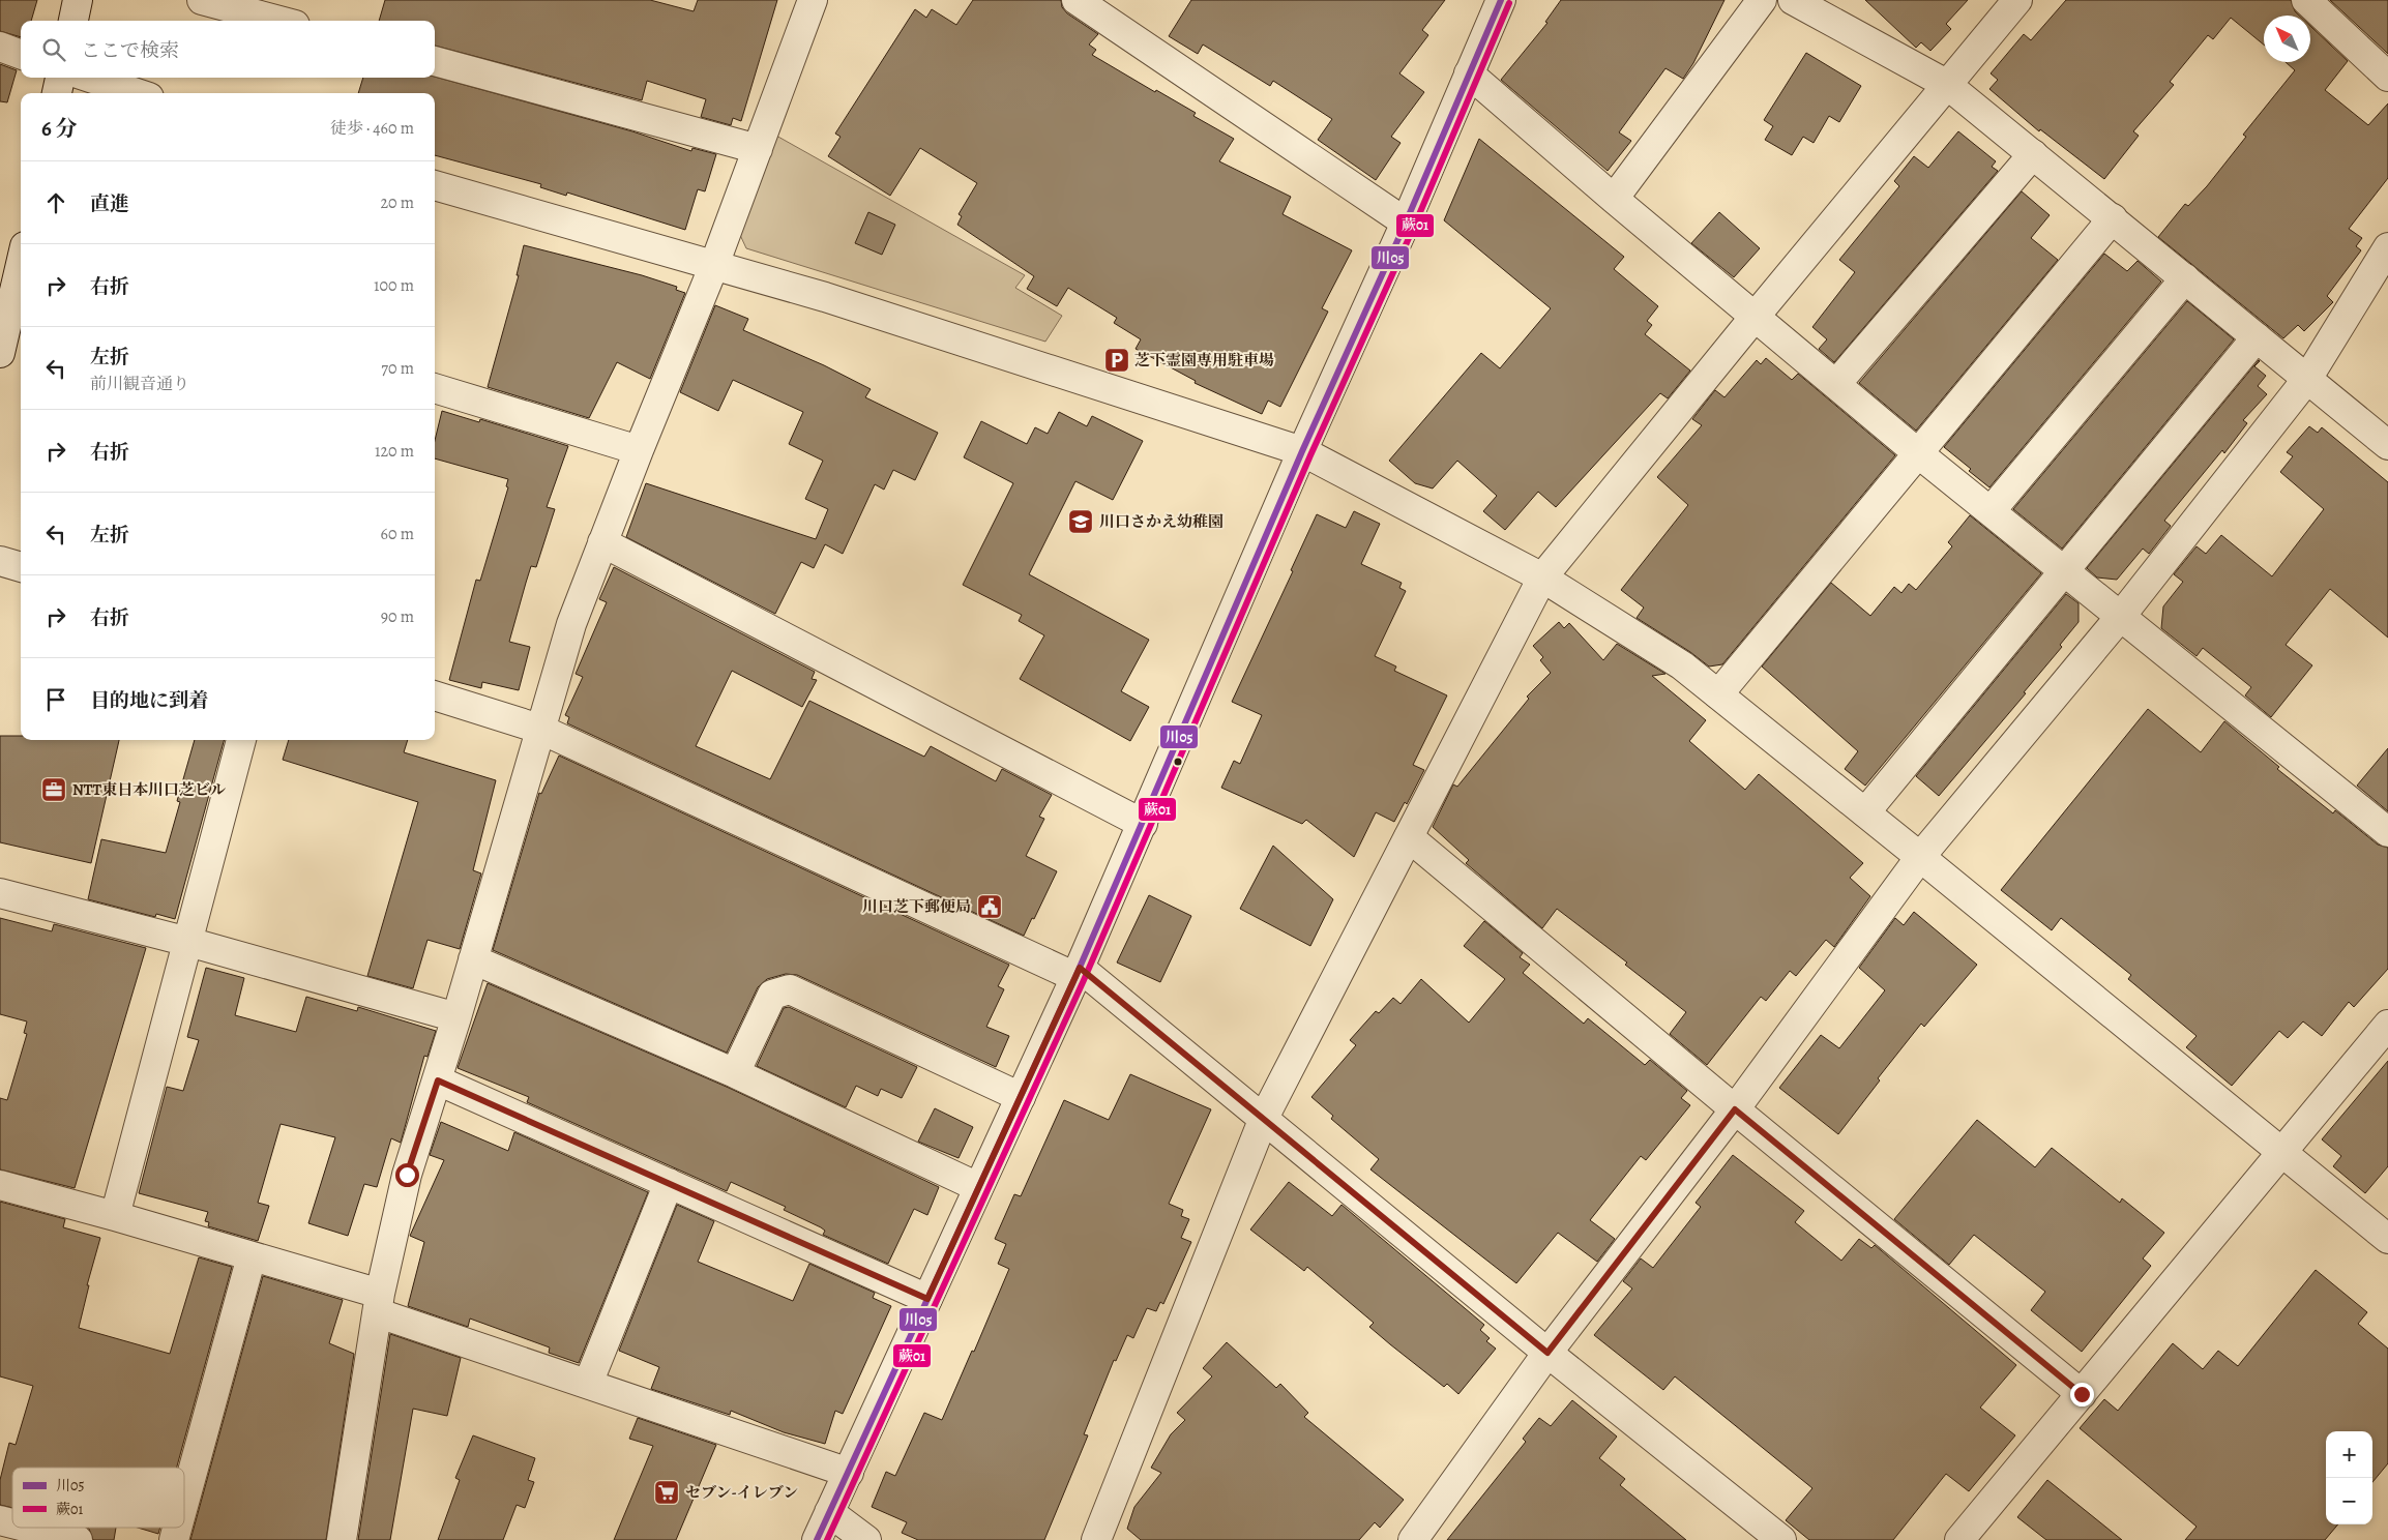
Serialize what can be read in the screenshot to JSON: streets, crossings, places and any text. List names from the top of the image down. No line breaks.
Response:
{"places":{"parking":["芝下霊園専用駐車場"],"school or university":["川口さかえ幼稚園"],"office":["NTT東日本川口芝ビル"],"public building":["川口芝下郵便局"],"supermarket":["セブン-イレブン"]},"lines":["transit line 川05","transit line 蕨01"],"legend":["川05","蕨01"],"north":"top left","page":{"search":"ここで検索","heading":["6 分","徒歩 · 460 m"],"list":[["直進","20 m"],["右折","100 m"],["左折","前川観音通り","70 m"],["右折","120 m"],["左折","60 m"],["右折","90 m"],"目的地に到着"],"map_buttons":["+","−"]}}
